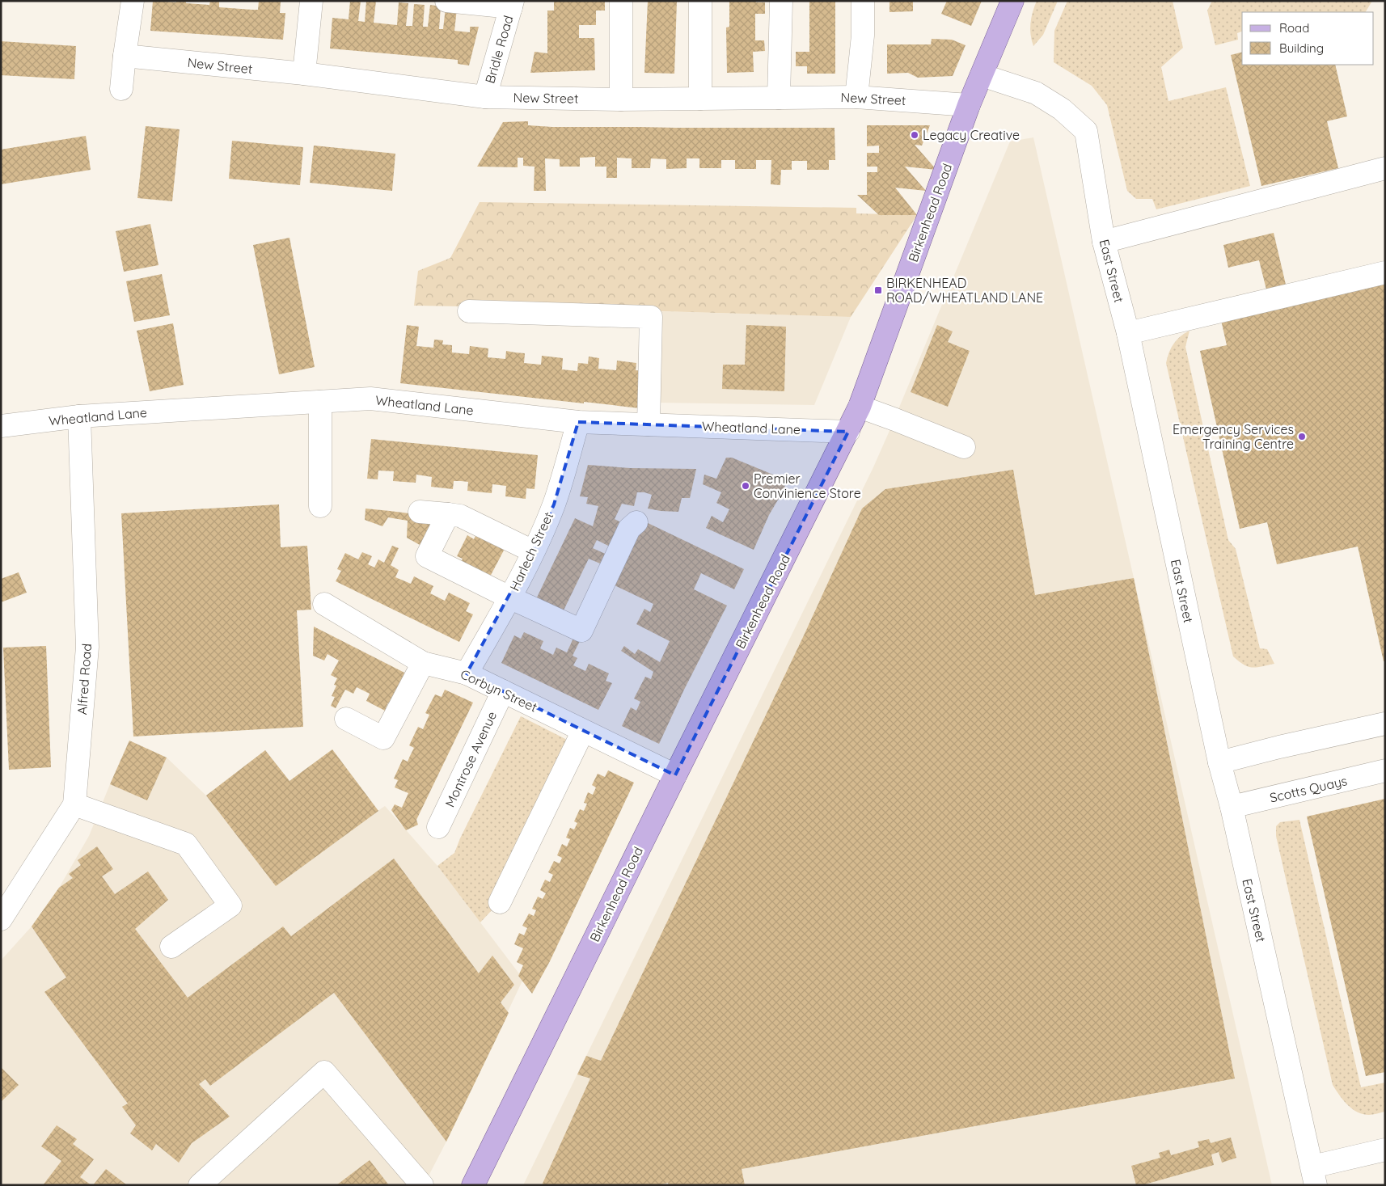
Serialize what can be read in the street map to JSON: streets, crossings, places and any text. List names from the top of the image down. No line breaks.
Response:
{"streets":{"main road":["Birkenhead Road"],"street":["Bridle Road","New Street","East Street","Wheatland Lane","Harlech Street","Alfred Road","Corbyn Street","Montrose Avenue","Scotts Quays"]},"crossings":[["Bridle Road","New Street"],["New Street","Birkenhead Road"],["Birkenhead Road","East Street"],["Birkenhead Road","Wheatland Lane"],["Birkenhead Road","Corbyn Street"],["East Street","Scotts Quays"],["Wheatland Lane","Harlech Street"],["Wheatland Lane","Alfred Road"],["Harlech Street","Corbyn Street"],["Corbyn Street","Montrose Avenue"]],"places":{"other":["Legacy Creative","Emergency Services Training Centre","Premier Convinience Store"],"transit":["BIRKENHEAD ROAD/WHEATLAND LANE"]},"legend":["Road","Building"]}
